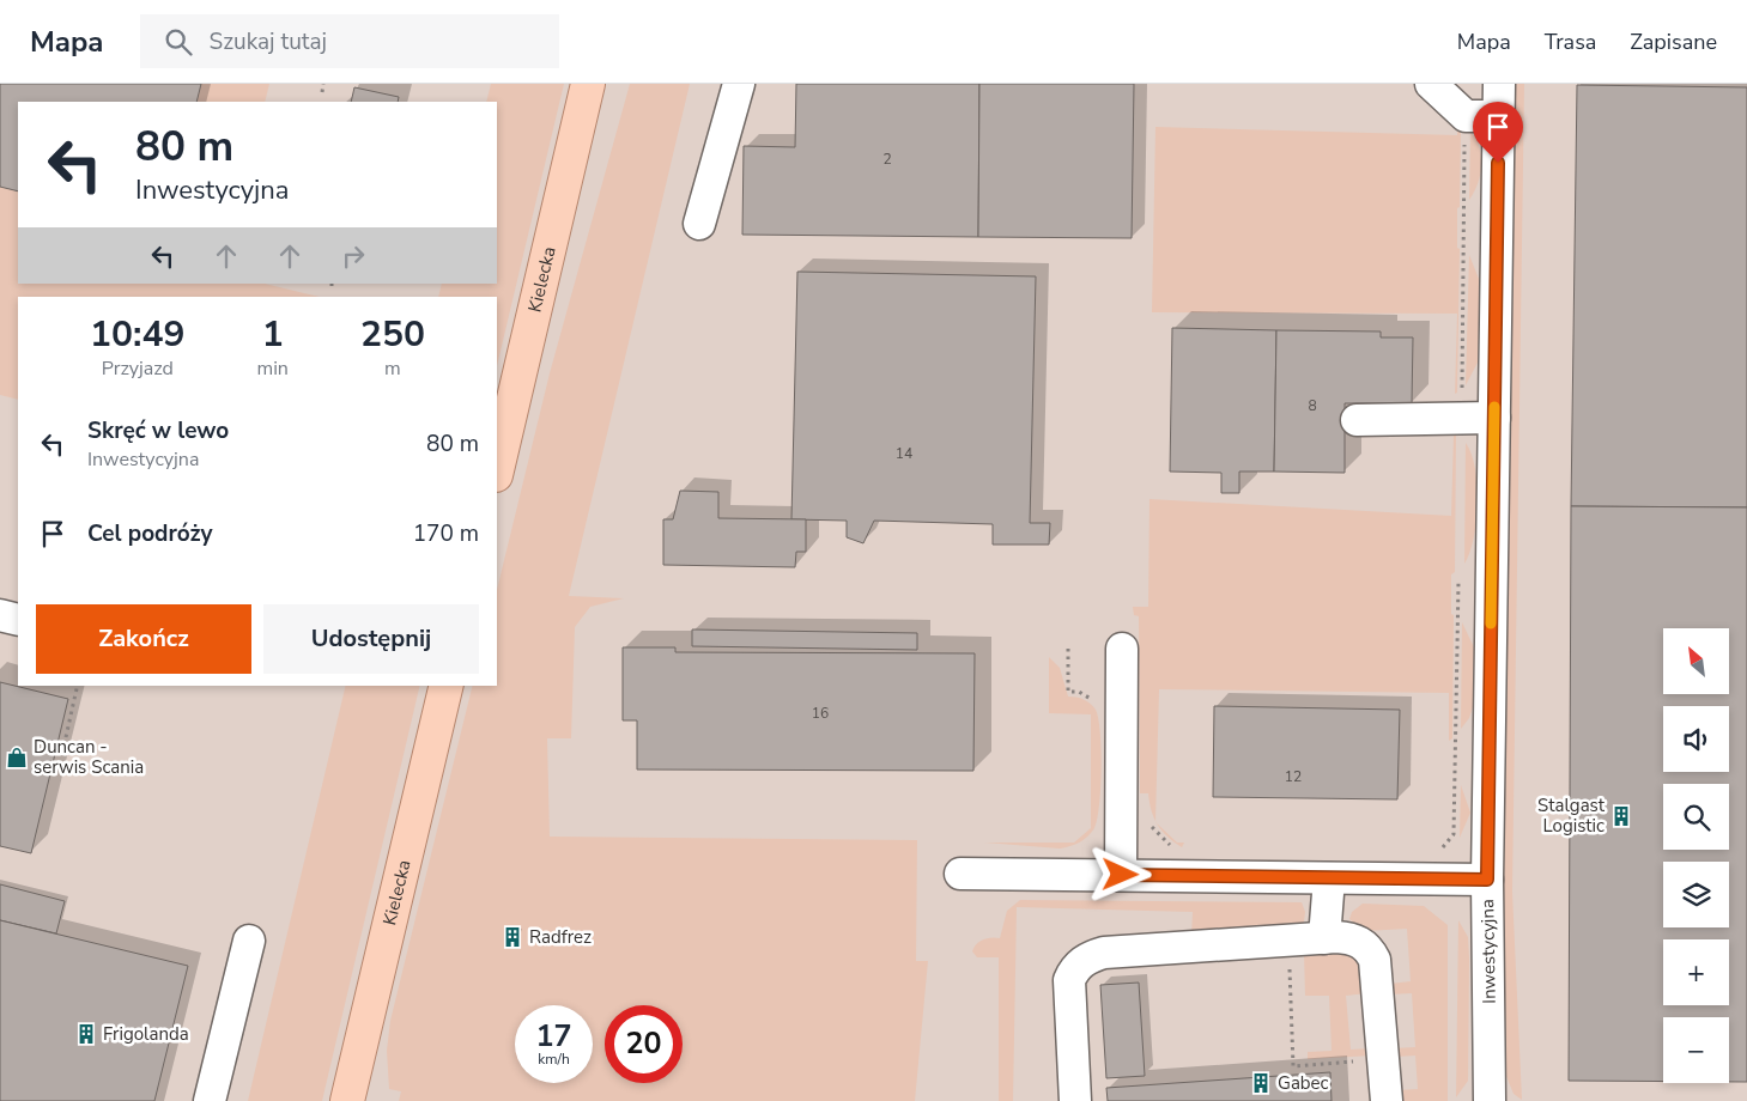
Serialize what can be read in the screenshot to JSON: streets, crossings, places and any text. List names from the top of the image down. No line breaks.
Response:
{"streets":{"main road":["Kielecka"],"street":["Inwestycyjna"]},"places":{"shop":["Duncan - serwis Scania"],"building":["Stalgast Logistic","Radfrez","Frigolanda","Gabec"]},"house_numbers":["2","8","14","16","12"],"north":"top left","page":{"header":"Mapa","search":"Szukaj tutaj","nav":["Mapa","Trasa","Zapisane"],"turn":["80 m","Inwestycyjna"],"eta":["10:49","Przyjazd","1","min","250","m"],"list":[{"name":"Skręć w lewo","note":"Inwestycyjna","value":"80 m"},{"name":"Cel podróży","value":"170 m"}],"buttons":["Zakończ","Udostępnij"],"map_buttons":["+","−"],"speed":"17 km/h","limit":"20"}}
